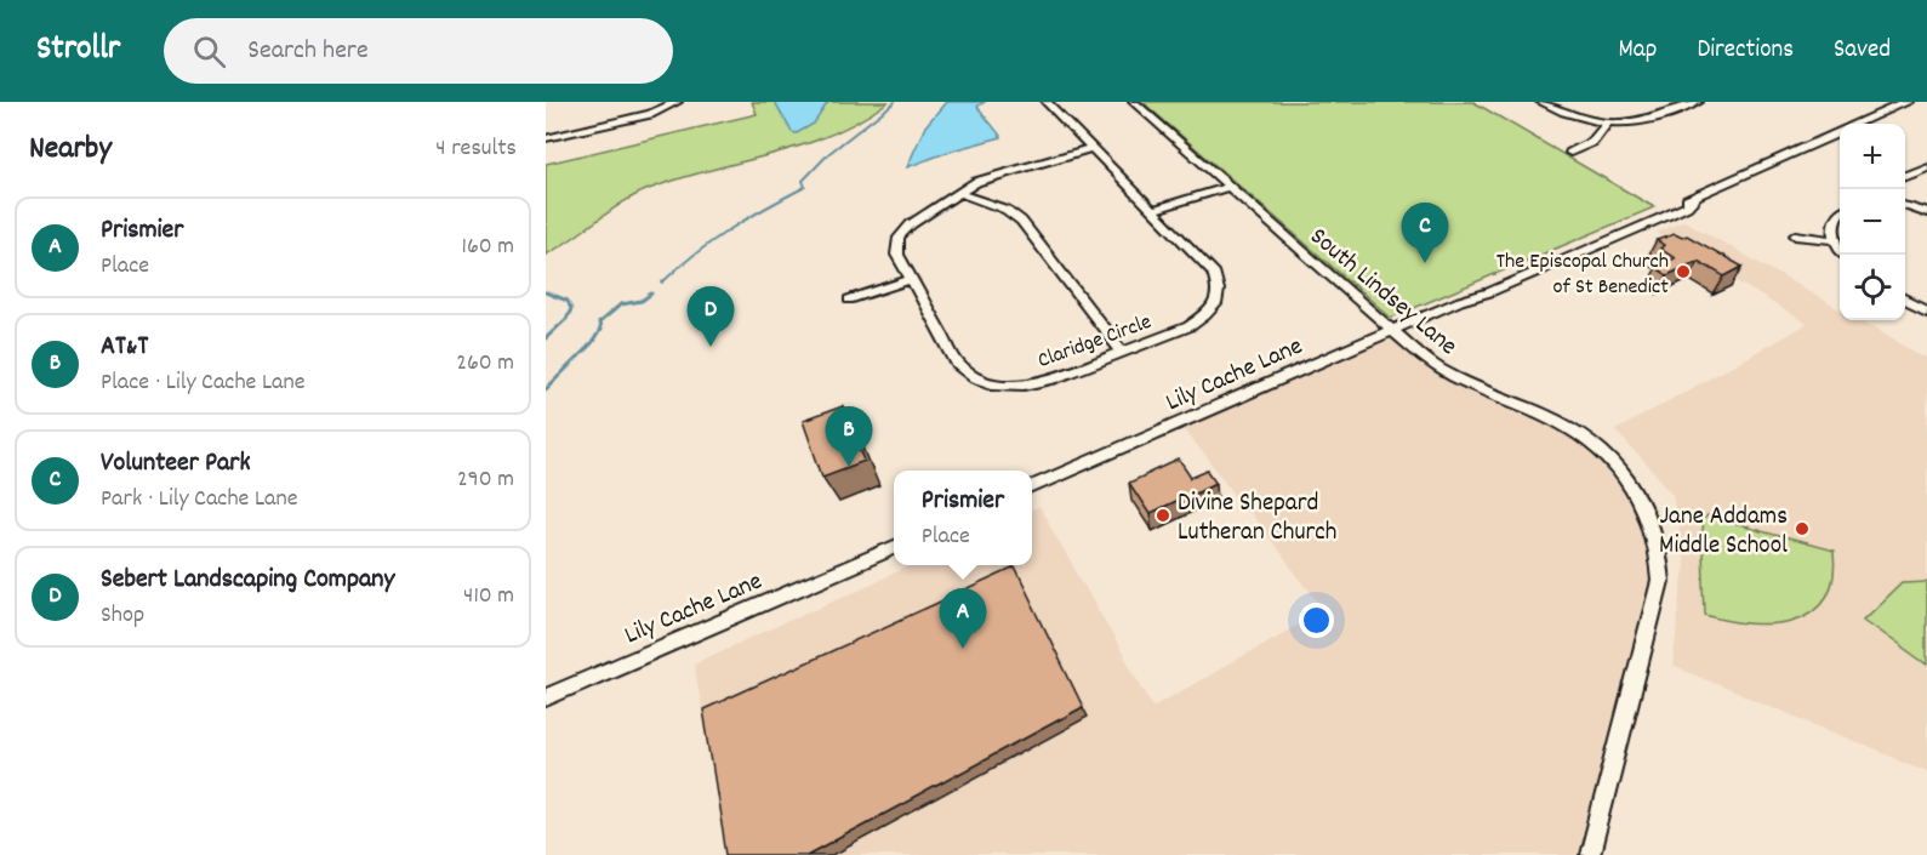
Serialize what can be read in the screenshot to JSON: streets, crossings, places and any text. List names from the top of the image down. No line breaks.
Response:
{"streets":{"street":["South Lindsey Lane","Claridge Circle","Lily Cache Lane"]},"crossings":[["South Lindsey Lane","Lily Cache Lane"]],"places":["The Episcopal Church of St Benedict","Divine Shepard Lutheran Church","Jane Addams Middle School"],"page":{"header":"Strollr","search":"Search here","nav":["Map","Directions","Saved"],"heading":["Nearby","4 results"],"map_buttons":["+","−"],"list":[{"mark":"A","name":"Prismier","note":"Place","value":"160 m"},{"mark":"B","name":"AT&T","note":"Place · Lily Cache Lane","value":"260 m"},{"mark":"C","name":"Volunteer Park","note":"Park · Lily Cache Lane","value":"290 m"},{"mark":"D","name":"Sebert Landscaping Company","note":"Shop","value":"410 m"}],"pins":["C","D","B","A"],"popup":["Prismier","Place"]}}
